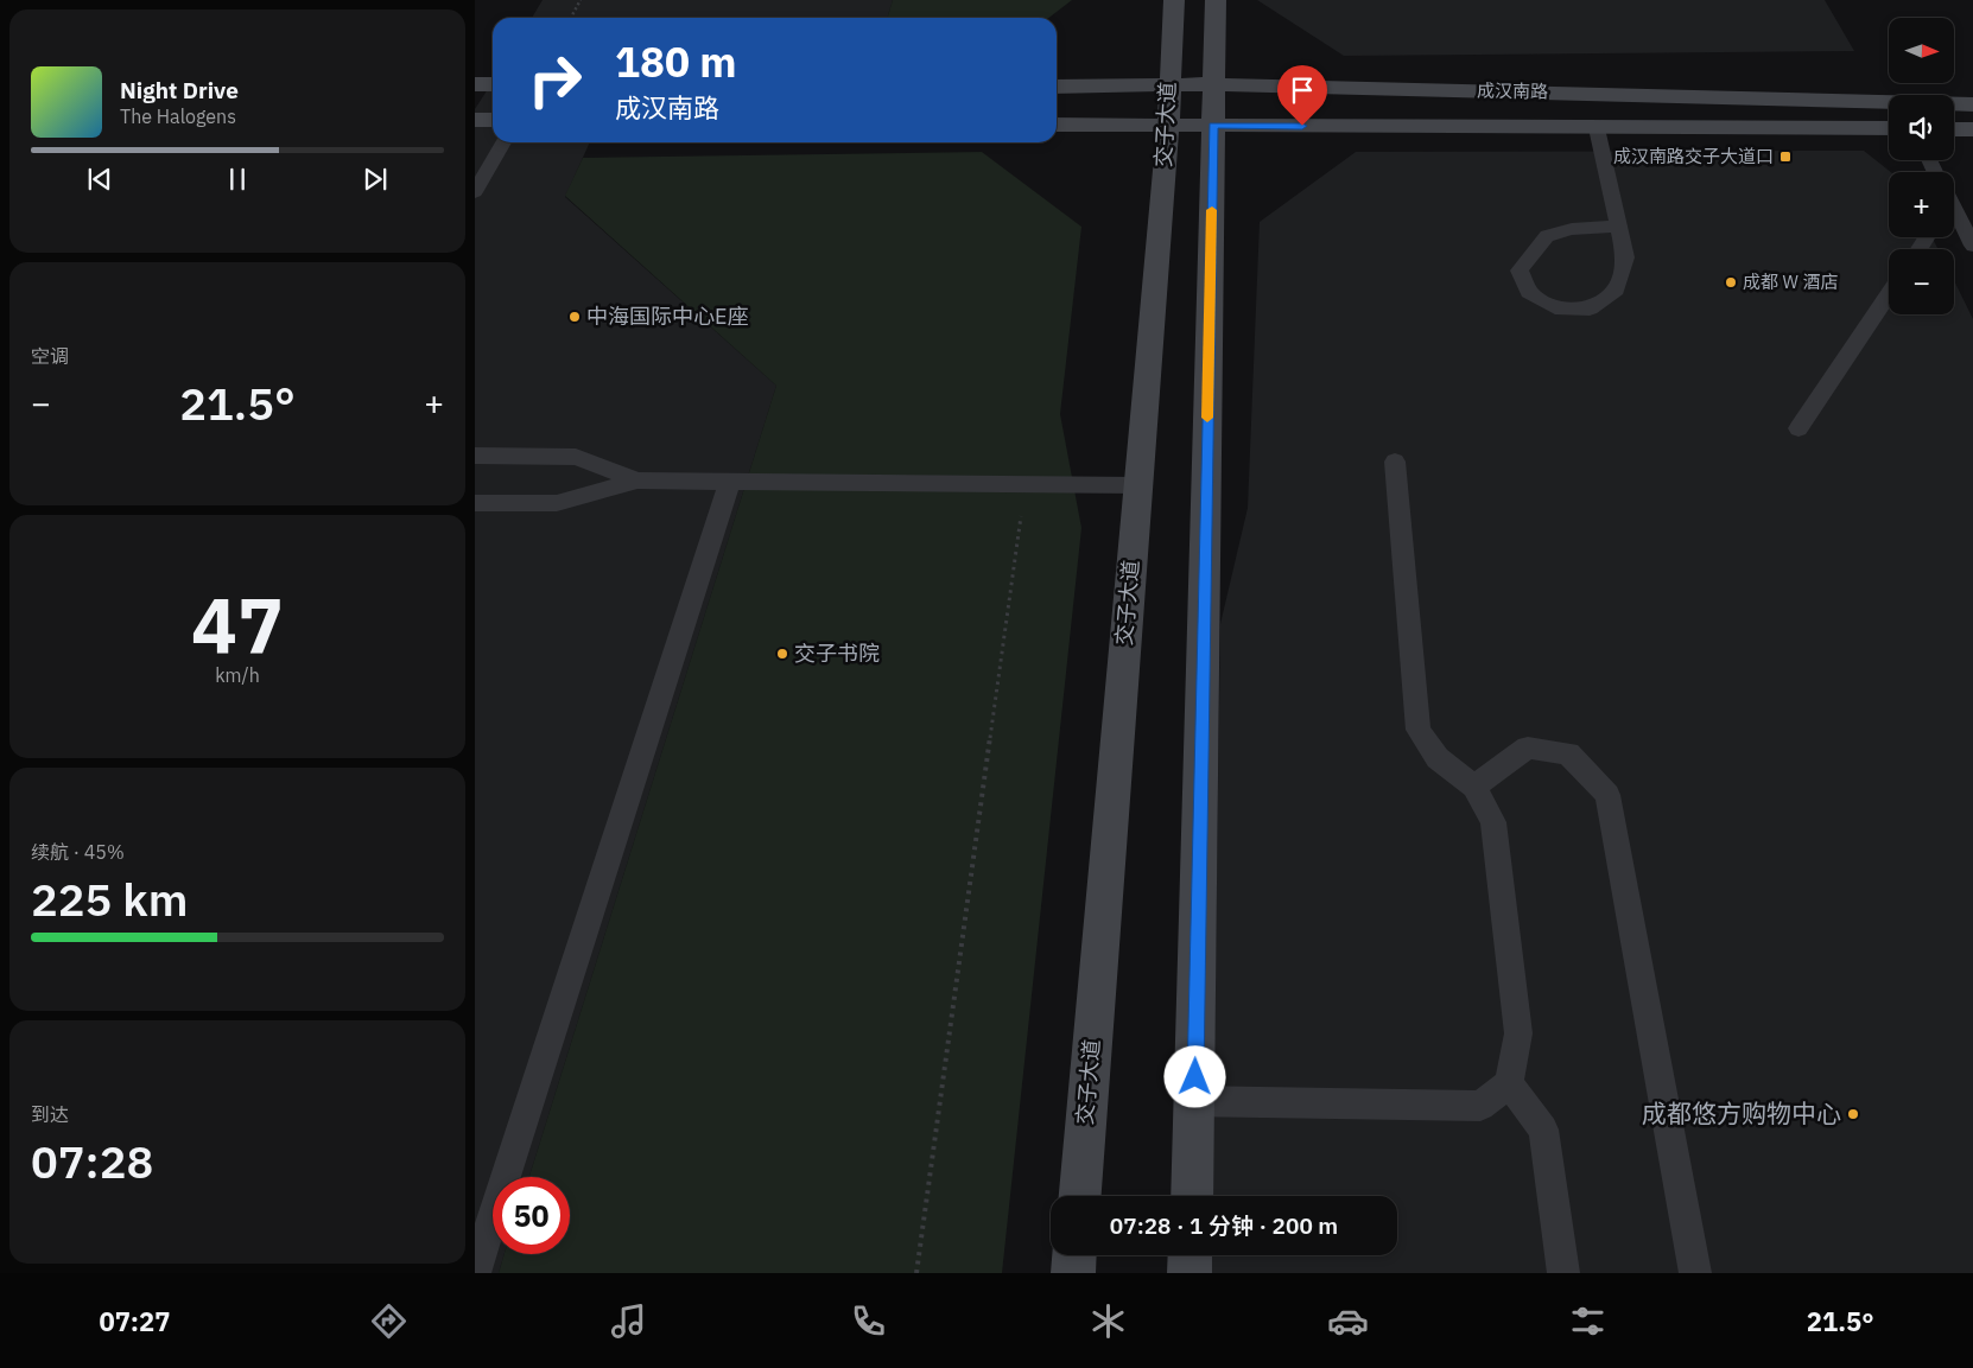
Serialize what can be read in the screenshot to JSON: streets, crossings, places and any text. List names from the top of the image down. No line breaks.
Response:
{"streets":{"main road":["成汉南路","交子大道"]},"crossings":[["成汉南路","交子大道"]],"places":{"transit":["成汉南路交子大道口"],"other":["成都 W 酒店","中海国际中心E座","交子书院","成都悠方购物中心"]},"north":"right","page":{"map_buttons":["+","−"],"turn":["180 m","成汉南路"],"song":["Night Drive","The Halogens"],"tile":["空调",["47","km/h"],["续航 · 45%","225 km"],["到达","07:28"]],"heat":["−","21.5°","+"],"limit":"50","trip":"07:28 · 1 分钟 · 200 m","tabs":["07:27","21.5°"]}}
